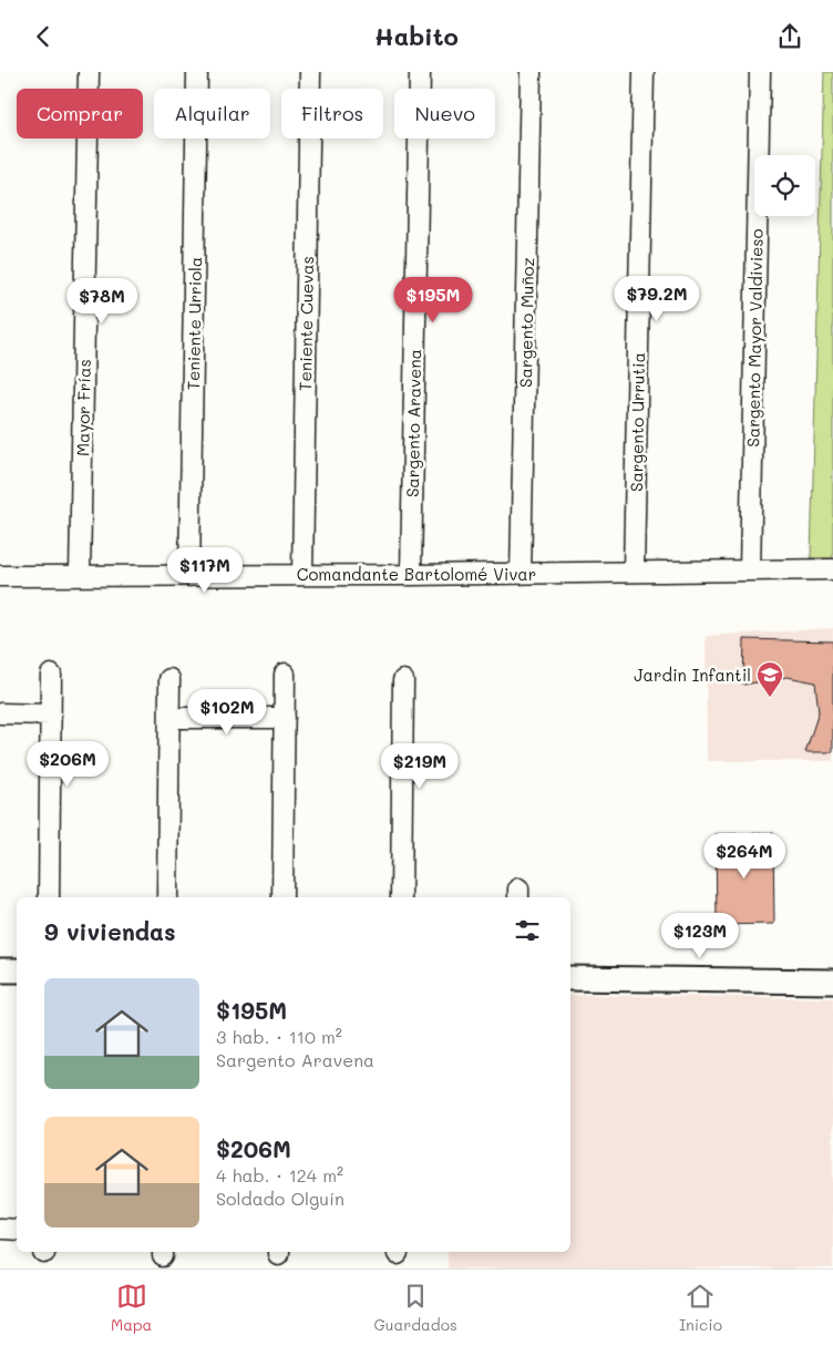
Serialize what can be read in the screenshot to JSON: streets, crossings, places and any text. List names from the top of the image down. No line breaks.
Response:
{"streets":{"street":["Sargento Muñoz","Teniente Urriola","Teniente Cuevas","Sargento Mayor Valdivieso","Mayor Frías","Sargento Urrutia","Sargento Aravena","Comandante Bartolomé Vivar"]},"crossings":[["Sargento Muñoz","Comandante Bartolomé Vivar"],["Teniente Urriola","Comandante Bartolomé Vivar"],["Teniente Cuevas","Comandante Bartolomé Vivar"],["Sargento Mayor Valdivieso","Comandante Bartolomé Vivar"],["Mayor Frías","Comandante Bartolomé Vivar"],["Sargento Urrutia","Comandante Bartolomé Vivar"],["Sargento Aravena","Comandante Bartolomé Vivar"]],"places":{"school or university":["Jardin Infantil"]},"page":{"header":"Habito","chip":["Comprar","Alquilar","Filtros","Nuevo"],"price":["$79.2M","$195M","$78M","$117M","$102M","$206M","$219M","$264M","$123M"],"heading":"9 viviendas","list":[{"name":"$195M","note":"3 hab. · 110 m² · Sargento Aravena"},{"name":"$206M","note":"4 hab. · 124 m² · Soldado Olguín"}],"tabs":["Mapa","Guardados","Inicio"]}}
